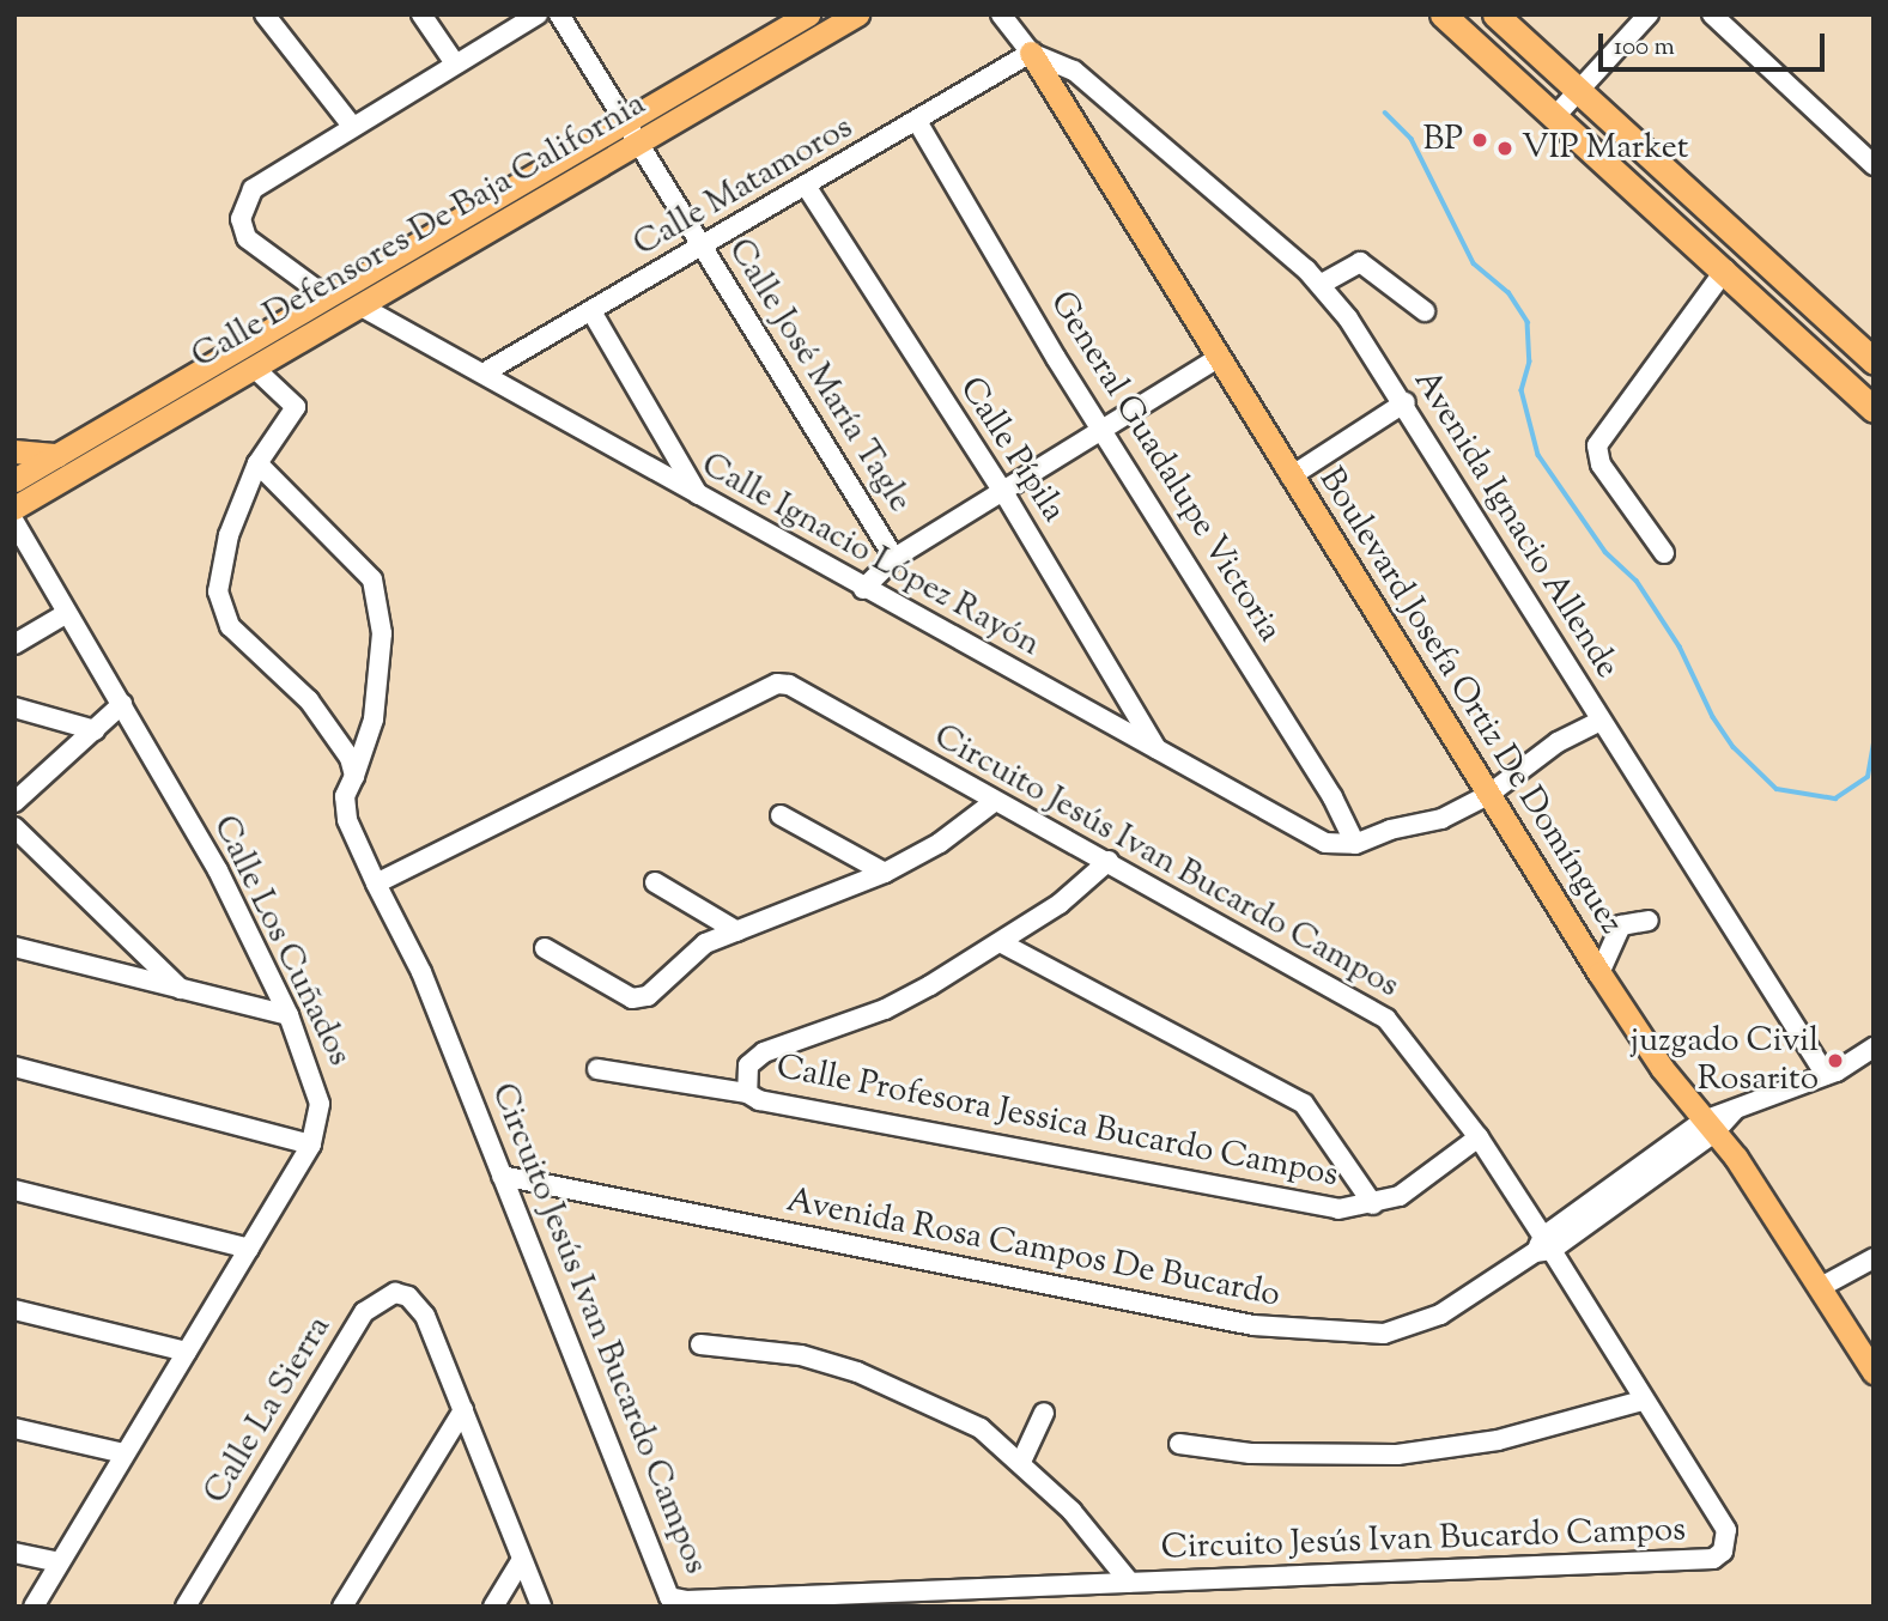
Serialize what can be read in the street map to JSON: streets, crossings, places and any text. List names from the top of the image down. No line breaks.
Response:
{"streets":{"main road":["Calle Defensores De Baja California","Boulevard Josefa Ortiz De Domínguez"],"street":["Calle Matamoros","Calle José María Tagle","Calle Pípila","General Guadalupe Victoria","Avenida Ignacio Allende","Calle Ignacio López Rayón","Circuito Jesús Ivan Bucardo Campos","Calle Los Cuñados","Calle Profesora Jessica Bucardo Campos","Avenida Rosa Campos De Bucardo","Calle La Sierra"]},"crossings":[["Calle Matamoros","Calle José María Tagle"],["Calle Matamoros","Calle Pípila"],["Calle Matamoros","General Guadalupe Victoria"],["Calle Matamoros","Avenida Ignacio Allende"],["Calle Matamoros","Calle Ignacio López Rayón"],["Calle Matamoros","Boulevard Josefa Ortiz De Domínguez"],["Calle Defensores De Baja California","Calle José María Tagle"],["Calle Defensores De Baja California","Calle Ignacio López Rayón"],["Calle Pípila","Calle Ignacio López Rayón"],["General Guadalupe Victoria","Calle Ignacio López Rayón"],["Avenida Ignacio Allende","Boulevard Josefa Ortiz De Domínguez"],["Avenida Ignacio Allende","Avenida Rosa Campos De Bucardo"],["Boulevard Josefa Ortiz De Domínguez","Avenida Rosa Campos De Bucardo"],["Circuito Jesús Ivan Bucardo Campos","Calle Profesora Jessica Bucardo Campos"],["Circuito Jesús Ivan Bucardo Campos","Avenida Rosa Campos De Bucardo"]],"places":["BP","VIP Market","juzgado Civil Rosarito"],"scale_bar":"100 m"}
